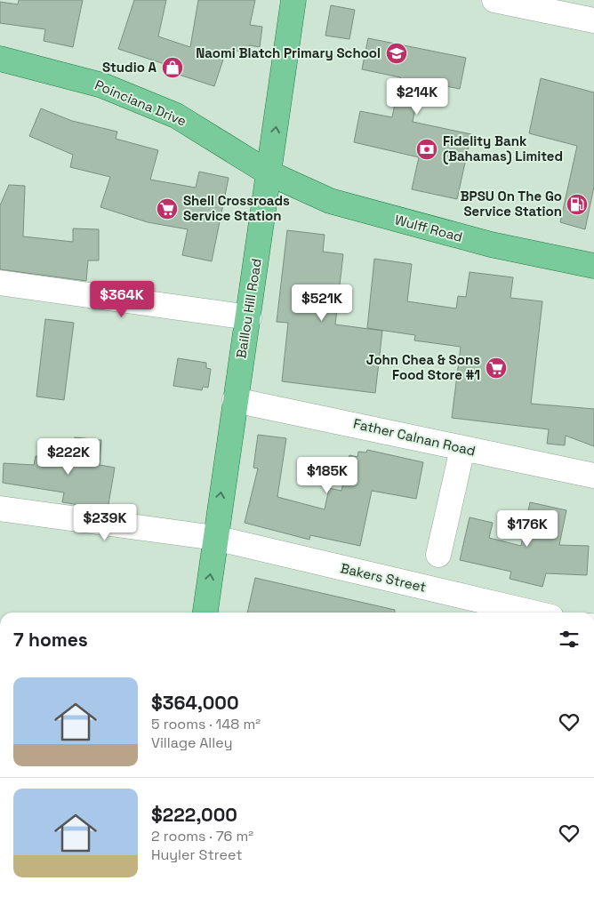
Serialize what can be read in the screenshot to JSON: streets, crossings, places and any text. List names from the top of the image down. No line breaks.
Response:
{"streets":{"main road":["Poinciana Drive","Wulff Road","Baillou Hill Road"],"street":["Father Calnan Road","Bakers Street"]},"crossings":[["Poinciana Drive","Wulff Road"],["Poinciana Drive","Baillou Hill Road"],["Wulff Road","Baillou Hill Road"],["Baillou Hill Road","Father Calnan Road"],["Baillou Hill Road","Bakers Street"]],"one_way":["Baillou Hill Road"],"places":{"school or university":["Naomi Blatch Primary School"],"shop":["Studio A"],"bank":["Fidelity Bank (Bahamas) Limited"],"fuel station":["BPSU On The Go Service Station"],"supermarket":["Shell Crossroads Service Station","John Chea & Sons Food Store #1"]},"page":{"price":["$214K","$364K","$521K","$222K","$185K","$239K","$176K"],"heading":"7 homes","list":[{"name":"$364,000","note":"5 rooms · 148 m² · Village Alley"},{"name":"$222,000","note":"2 rooms · 76 m² · Huyler Street"}]}}
